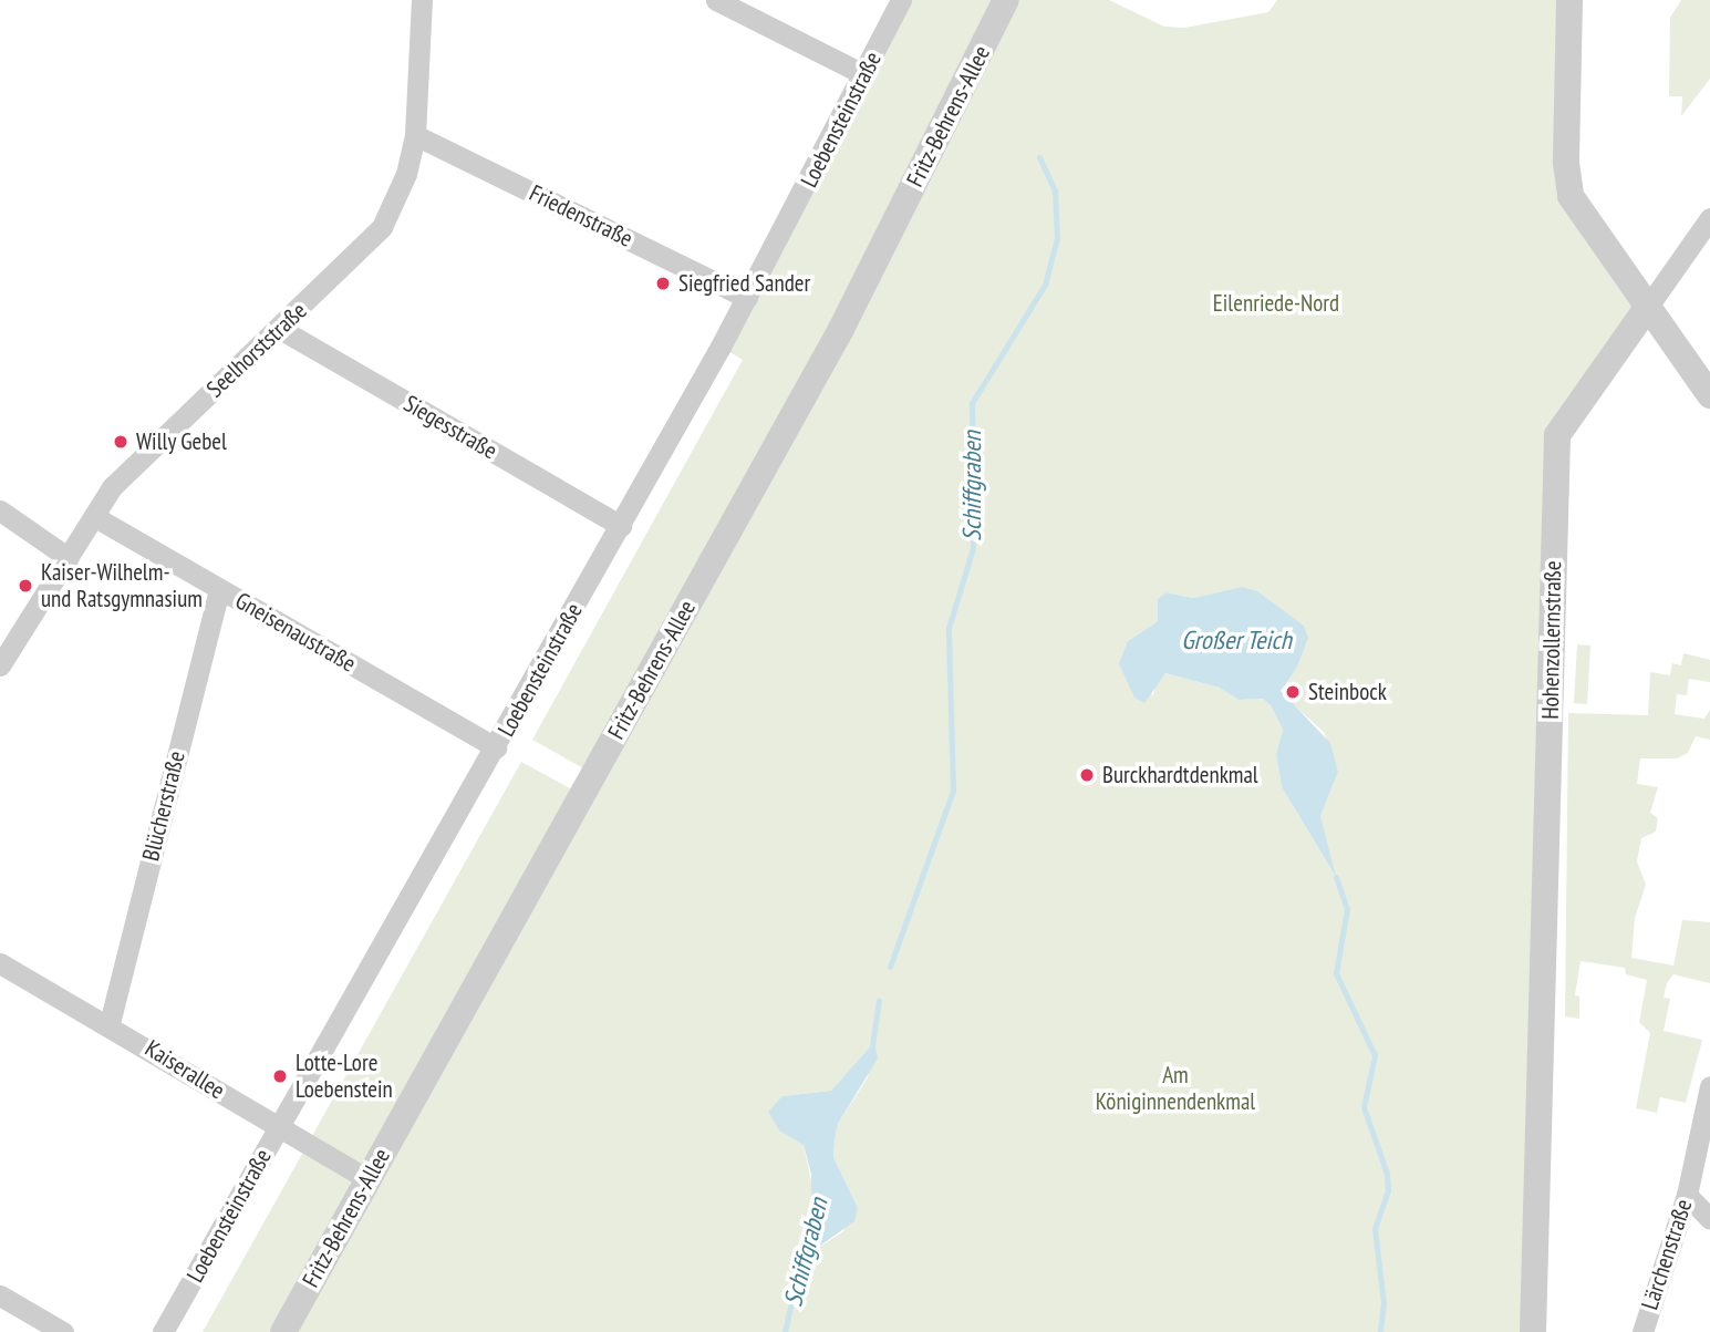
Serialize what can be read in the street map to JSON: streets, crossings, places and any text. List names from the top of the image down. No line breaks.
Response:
{"streets":{"street":["Fritz-Behrens-Allee","Loebensteinstraße","Friedenstraße","Seelhorststraße","Siegesstraße","Gneisenaustraße","Hohenzollernstraße","Blücherstraße","Kaiserallee","Lärchenstraße"]},"crossings":[["Fritz-Behrens-Allee","Kaiserallee"],["Loebensteinstraße","Friedenstraße"],["Loebensteinstraße","Siegesstraße"],["Loebensteinstraße","Gneisenaustraße"],["Loebensteinstraße","Kaiserallee"],["Friedenstraße","Seelhorststraße"],["Seelhorststraße","Siegesstraße"],["Seelhorststraße","Gneisenaustraße"],["Gneisenaustraße","Blücherstraße"],["Blücherstraße","Kaiserallee"]],"water":["Schiffgraben","Großer Teich"],"parks":["Eilenriede-Nord","Am Königinnendenkmal"],"places":["Siegfried Sander","Willy Gebel","Kaiser-Wilhelm- und Ratsgymnasium","Steinbock","Burckhardtdenkmal","Lotte-Lore Loebenstein"]}
